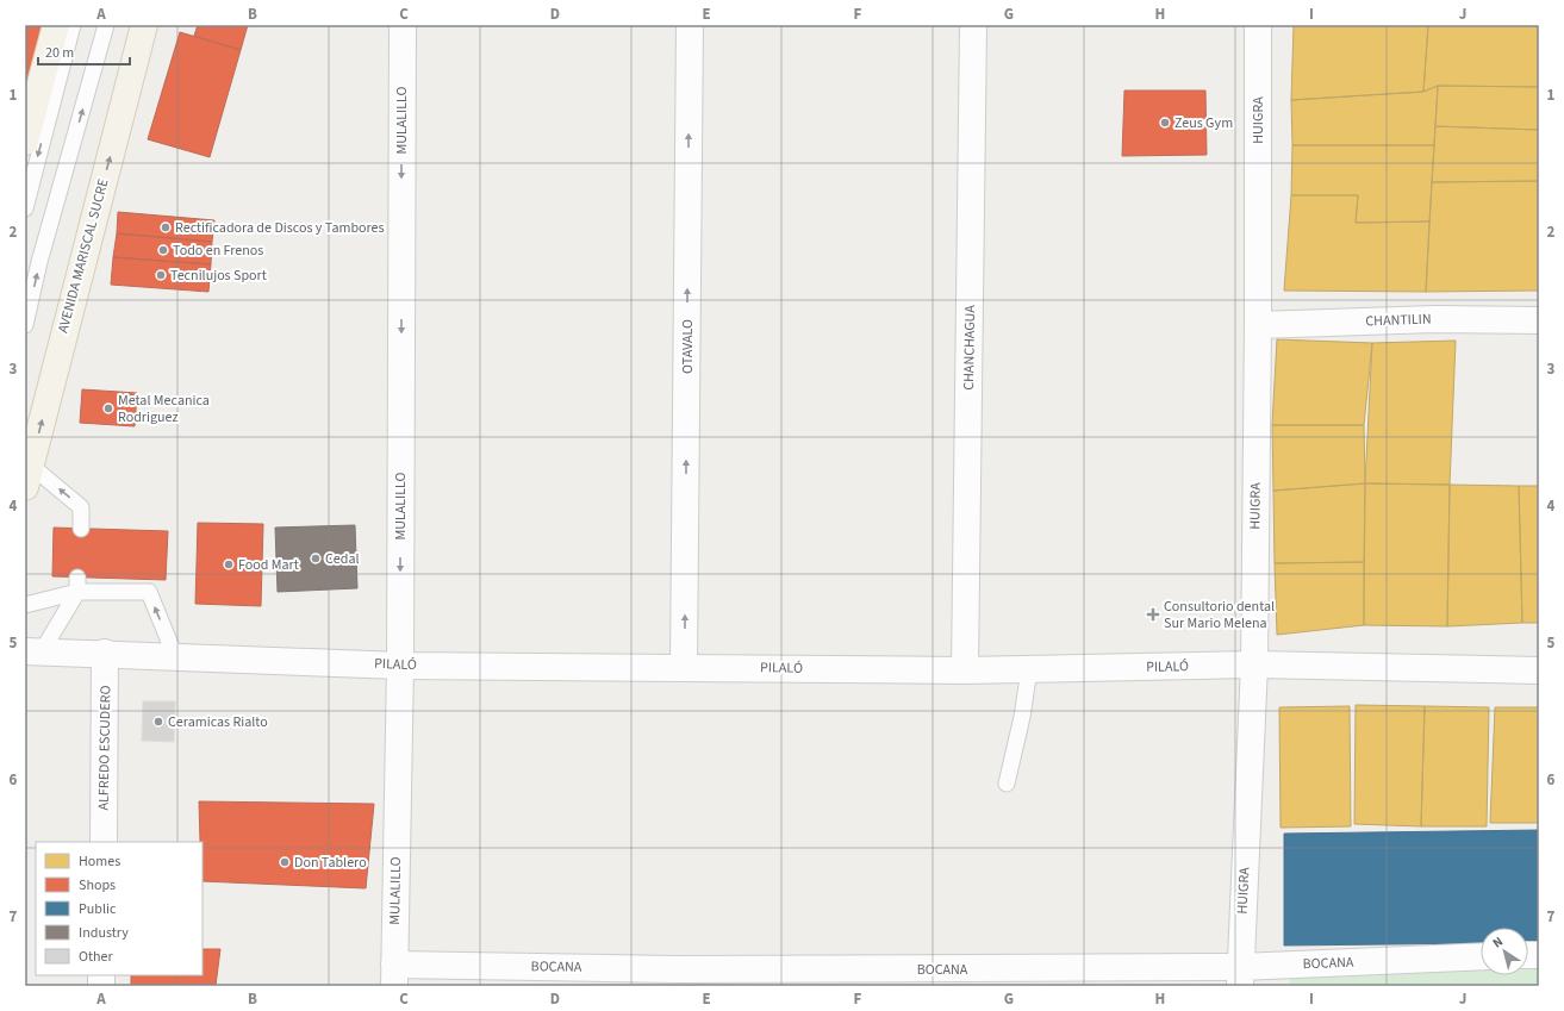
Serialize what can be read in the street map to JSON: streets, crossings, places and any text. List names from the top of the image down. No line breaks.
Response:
{"streets":{"main road":["AVENIDA MARISCAL SUCRE"],"street":["MULALILLO","HUIGRA","CHANTILIN","OTAVALO","CHANCHAGUA","PILALÓ","ALFREDO ESCUDERO","BOCANA"]},"crossings":[["MULALILLO","PILALÓ"],["MULALILLO","BOCANA"],["HUIGRA","CHANTILIN"],["HUIGRA","PILALÓ"],["HUIGRA","BOCANA"],["OTAVALO","PILALÓ"],["CHANCHAGUA","PILALÓ"],["PILALÓ","ALFREDO ESCUDERO"]],"one_way":["MULALILLO","AVENIDA MARISCAL SUCRE","OTAVALO"],"places":{"other":["Zeus Gym","Rectificadora de Discos y Tambores","Todo en Frenos","Tecnilujos Sport","Metal Mecanica Rodriguez","Cedal","Food Mart","Ceramicas Rialto","Don Tablero"],"health":["Consultorio dental Sur Mario Melena"]},"legend":["Homes","Shops","Public","Industry","Other"],"scale_bar":"20 m","north":"top left","grid":{"columns":["A","B","C","D","E","F","G","H","I","J"],"rows":["1","2","3","4","5","6","7"]}}
